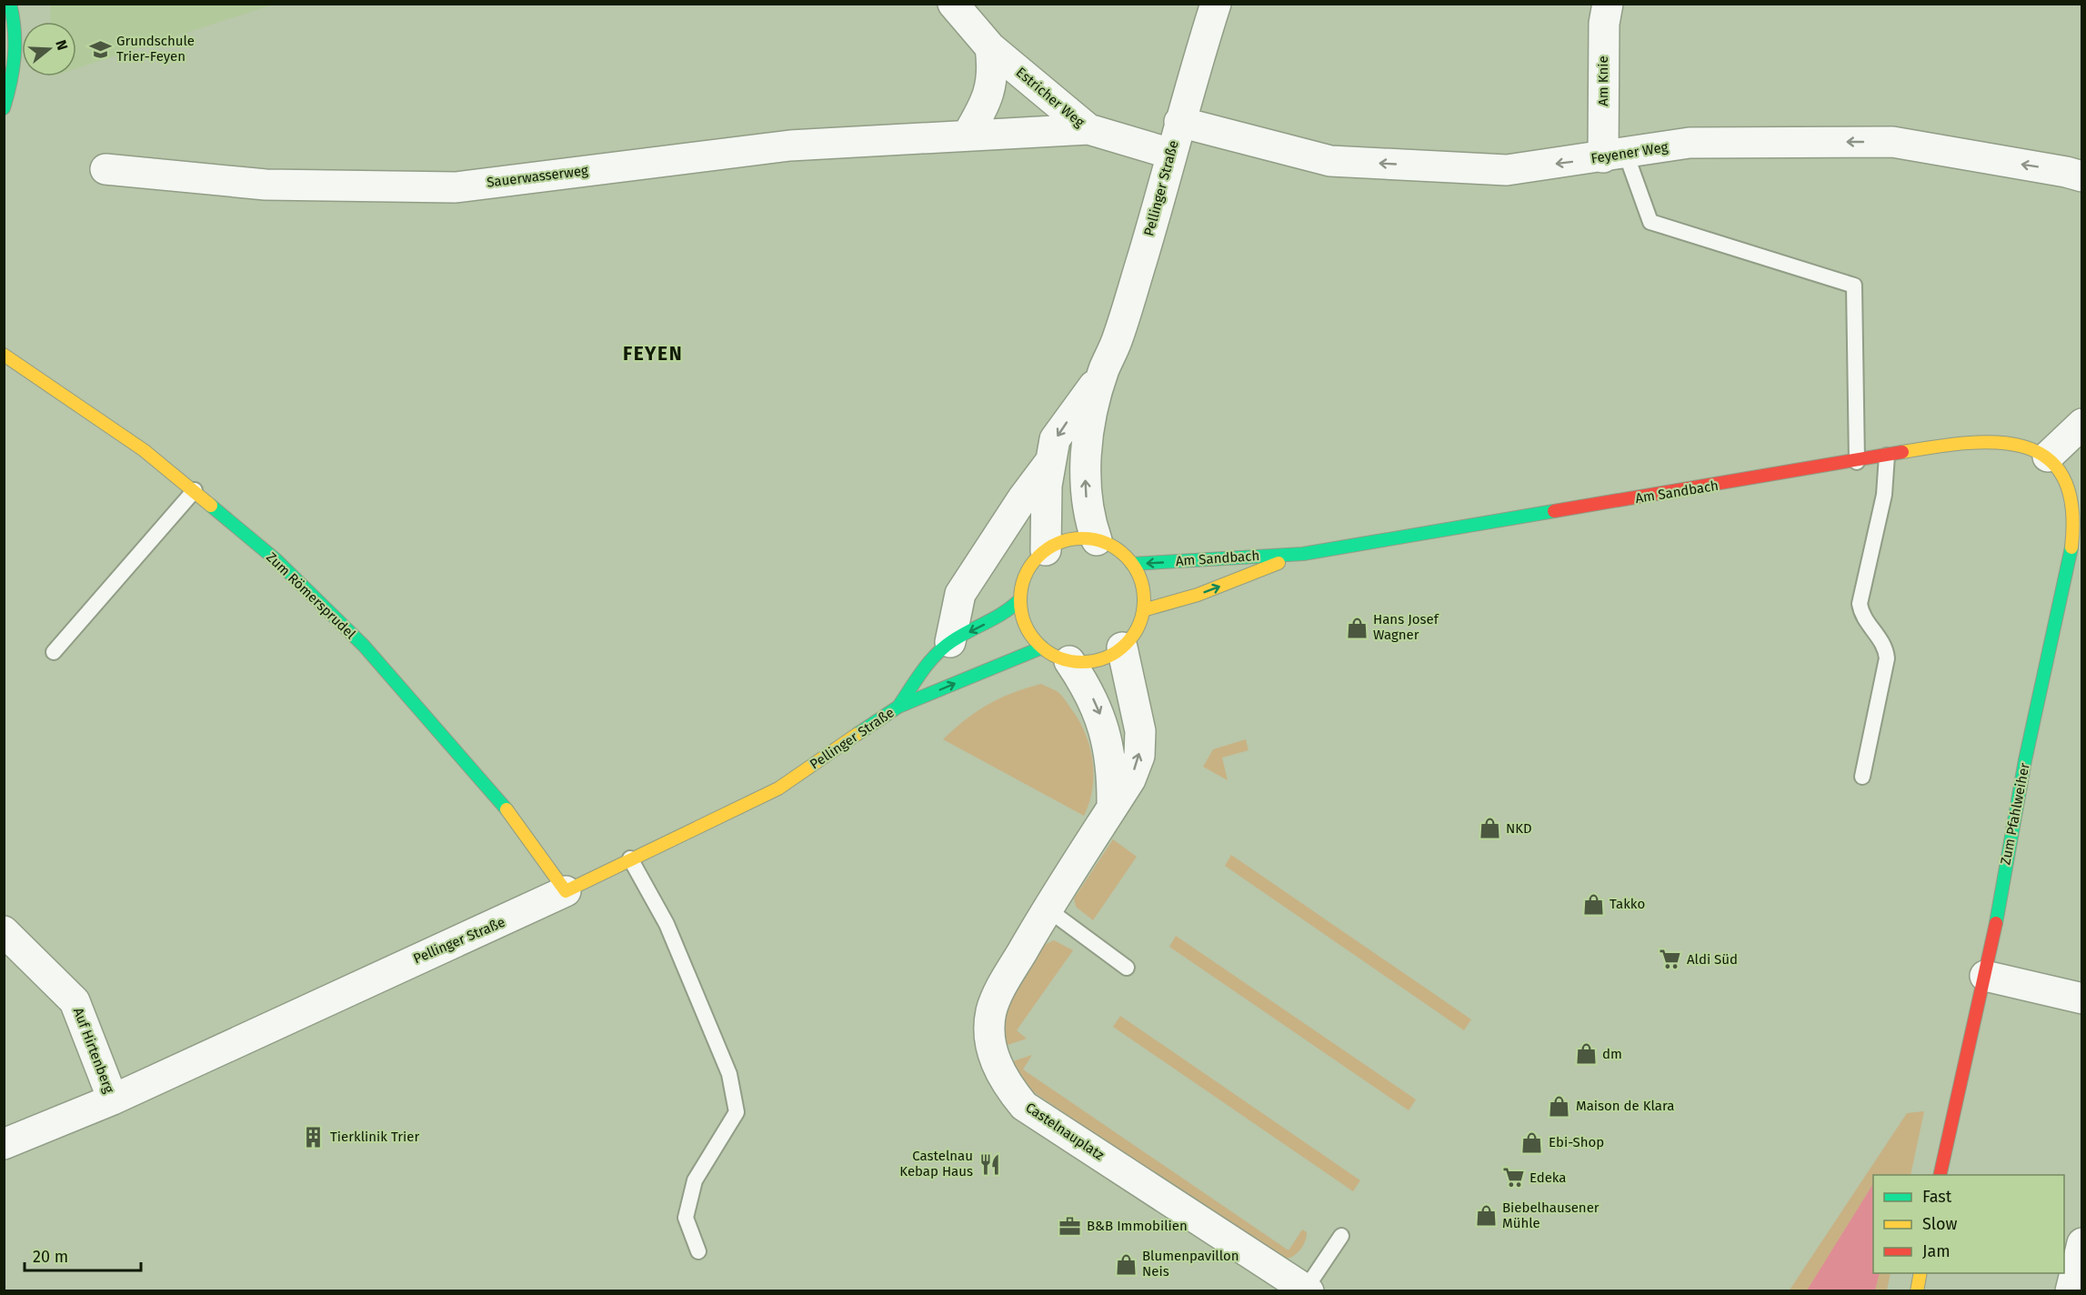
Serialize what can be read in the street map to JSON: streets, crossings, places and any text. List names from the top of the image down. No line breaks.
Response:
{"streets":{"street":["Am Knie","Estricher Weg","Feyener Weg","Sauerwasserweg","Pellinger Straße","Am Sandbach","Zum Römersprudel","Zum Pfahlweiher","Auf Hirtenberg","Castelnauplatz"]},"crossings":[["Am Knie","Feyener Weg"],["Estricher Weg","Sauerwasserweg"],["Estricher Weg","Pellinger Straße"],["Feyener Weg","Pellinger Straße"],["Pellinger Straße","Am Sandbach"],["Pellinger Straße","Zum Römersprudel"],["Pellinger Straße","Auf Hirtenberg"],["Pellinger Straße","Castelnauplatz"],["Am Sandbach","Zum Pfahlweiher"],["Am Sandbach","Castelnauplatz"]],"one_way":["Feyener Weg"],"districts":["FEYEN"],"places":{"school or university":["Grundschule Trier-Feyen"],"shop":["Hans Josef Wagner","NKD","Takko","dm","Maison de Klara","Ebi-Shop","Biebelhausener Mühle","Blumenpavillon Neis"],"supermarket":["Aldi Süd","Edeka"],"building":["Tierklinik Trier"],"restaurant":["Castelnau Kebap Haus"],"office":["B&B Immobilien"]},"legend":["Fast","Slow","Jam"],"scale_bar":"20 m","north":"right"}
